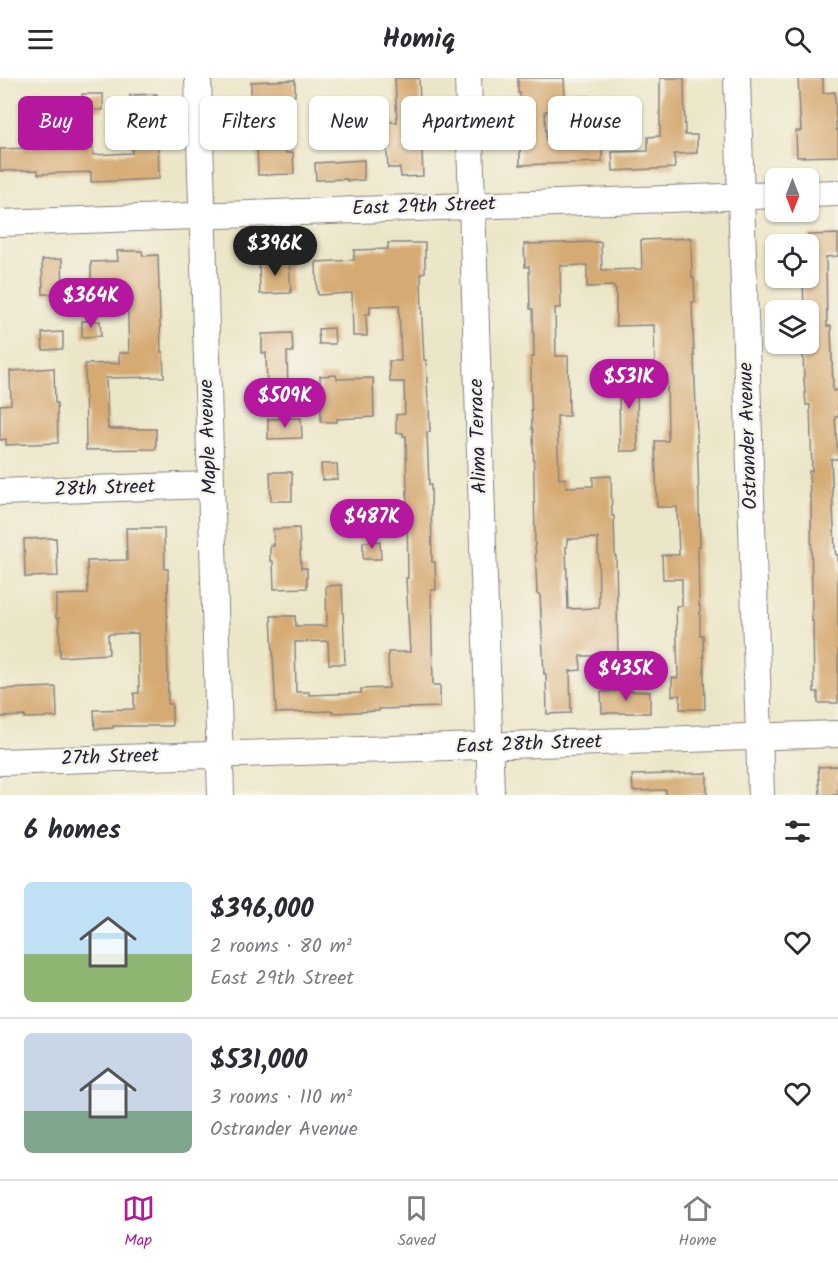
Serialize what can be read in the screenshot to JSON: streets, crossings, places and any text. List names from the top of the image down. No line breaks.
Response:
{"streets":{"street":["East 29th Street","Alima Terrace","Ostrander Avenue","Maple Avenue","28th Street","East 28th Street","27th Street"]},"crossings":[["East 29th Street","Alima Terrace"],["East 29th Street","Ostrander Avenue"],["East 29th Street","Maple Avenue"],["Alima Terrace","East 28th Street"],["Ostrander Avenue","East 28th Street"],["Maple Avenue","28th Street"],["Maple Avenue","East 28th Street"],["Maple Avenue","27th Street"],["East 28th Street","27th Street"]],"north":"bottom","page":{"header":"Homiq","chip":["Buy","Rent","Filters","New","Apartment","House"],"price":["$396K","$364K","$531K","$509K","$487K","$435K"],"heading":"6 homes","list":[{"name":"$396,000","note":"2 rooms · 80 m² · East 29th Street"},{"name":"$531,000","note":"3 rooms · 110 m² · Ostrander Avenue"}],"tabs":["Map","Saved","Home"]}}
